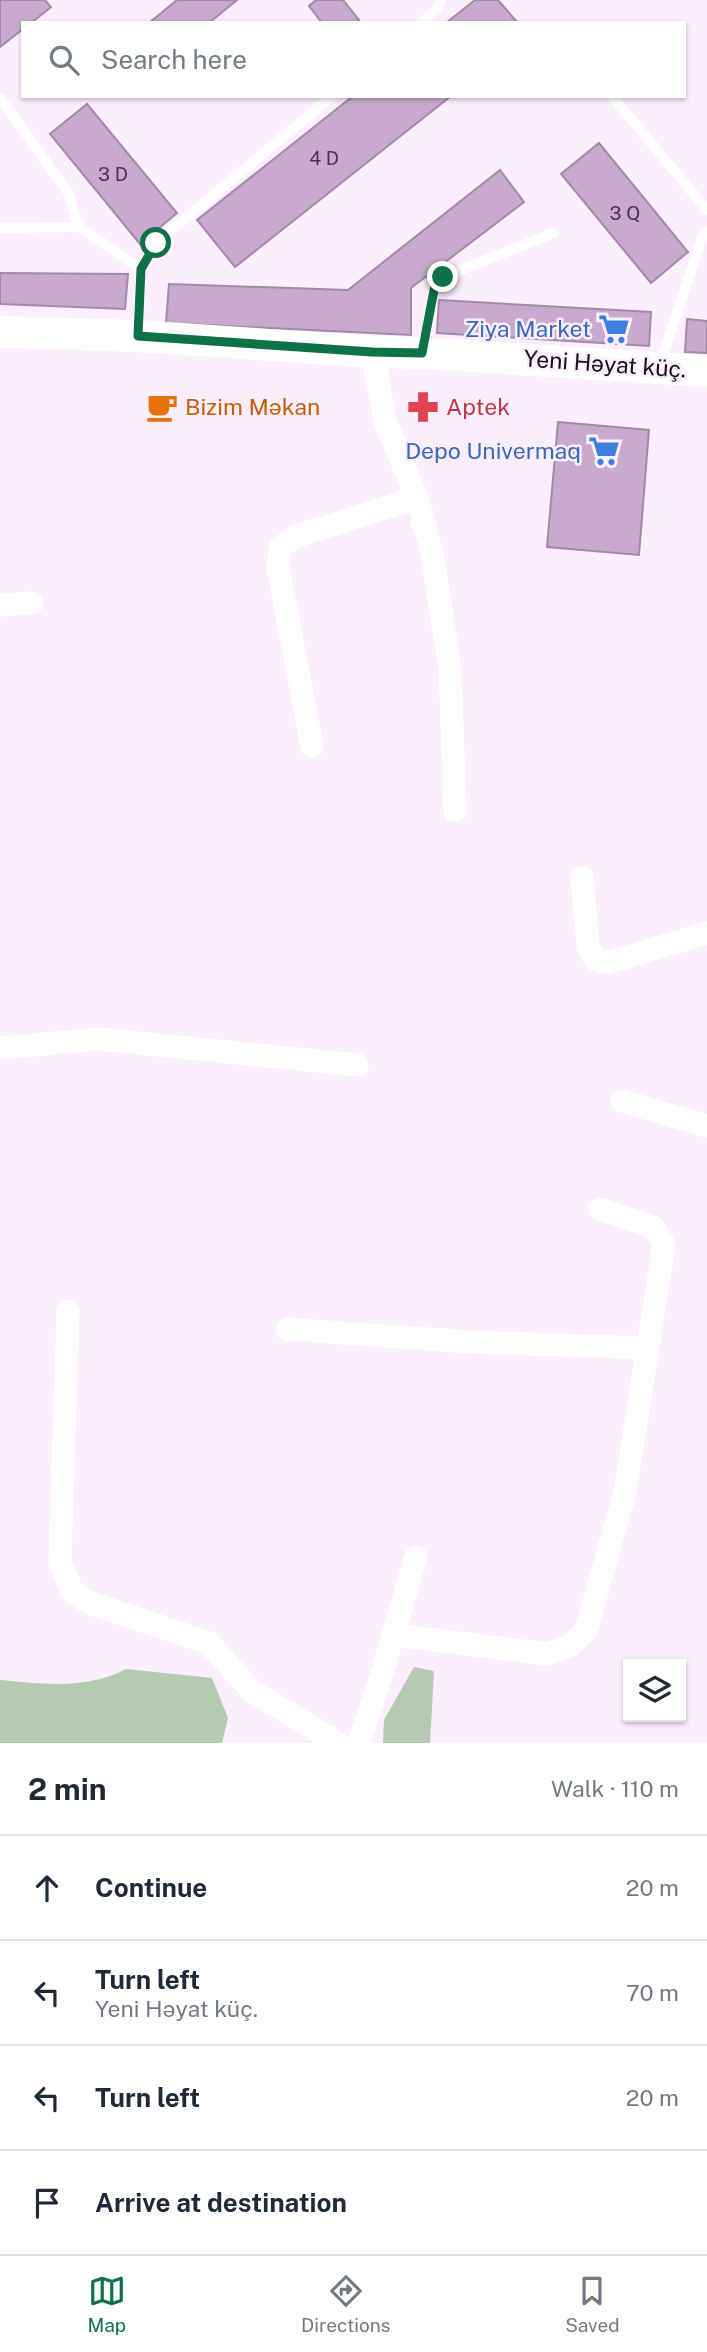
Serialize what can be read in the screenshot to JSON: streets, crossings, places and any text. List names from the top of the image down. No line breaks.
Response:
{"streets":{"street":["Yeni Həyat küç."]},"places":{"supermarket":["Ziya Market","Depo Univermaq"],"cafe":["Bizim Məkan"],"pharmacy":["Aptek"]},"house_numbers":["4 D","3 D","3 Q"],"page":{"search":"Search here","heading":["2 min","Walk · 110 m"],"list":[["Continue","20 m"],["Turn left","Yeni Həyat küç.","70 m"],["Turn left","20 m"],"Arrive at destination"],"nav":["Map","Directions","Saved"]}}
